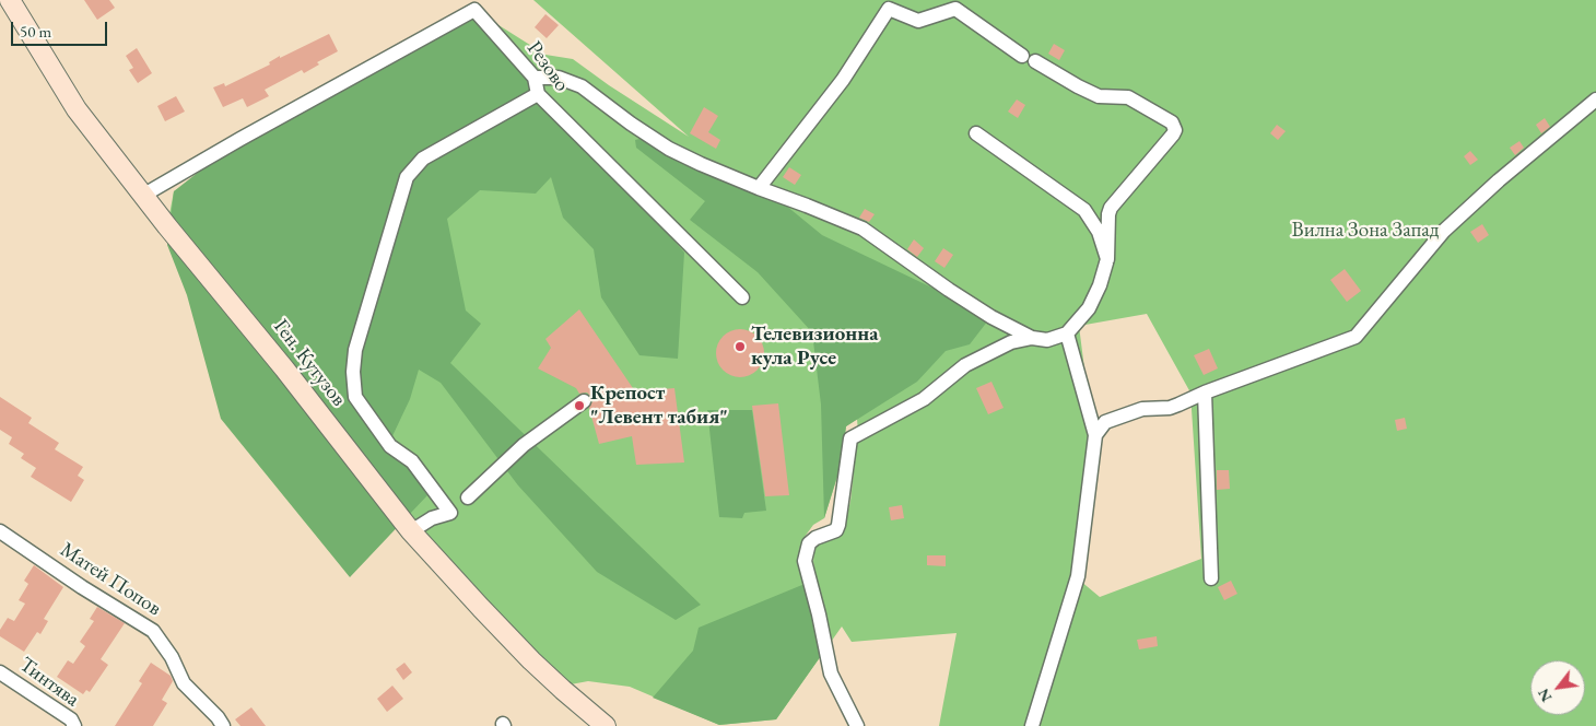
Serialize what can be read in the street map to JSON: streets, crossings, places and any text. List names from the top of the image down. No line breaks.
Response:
{"streets":{"street":["Резово","Ген. Кутузов","Матей Попов","Тинтява"]},"crossings":[["Резово","Ген. Кутузов"]],"parks":["Вилна Зона Запад"],"places":["Телевизионна кула Русе","Крепост \"Левент табия\""],"scale_bar":"50 m","north":"bottom left"}
